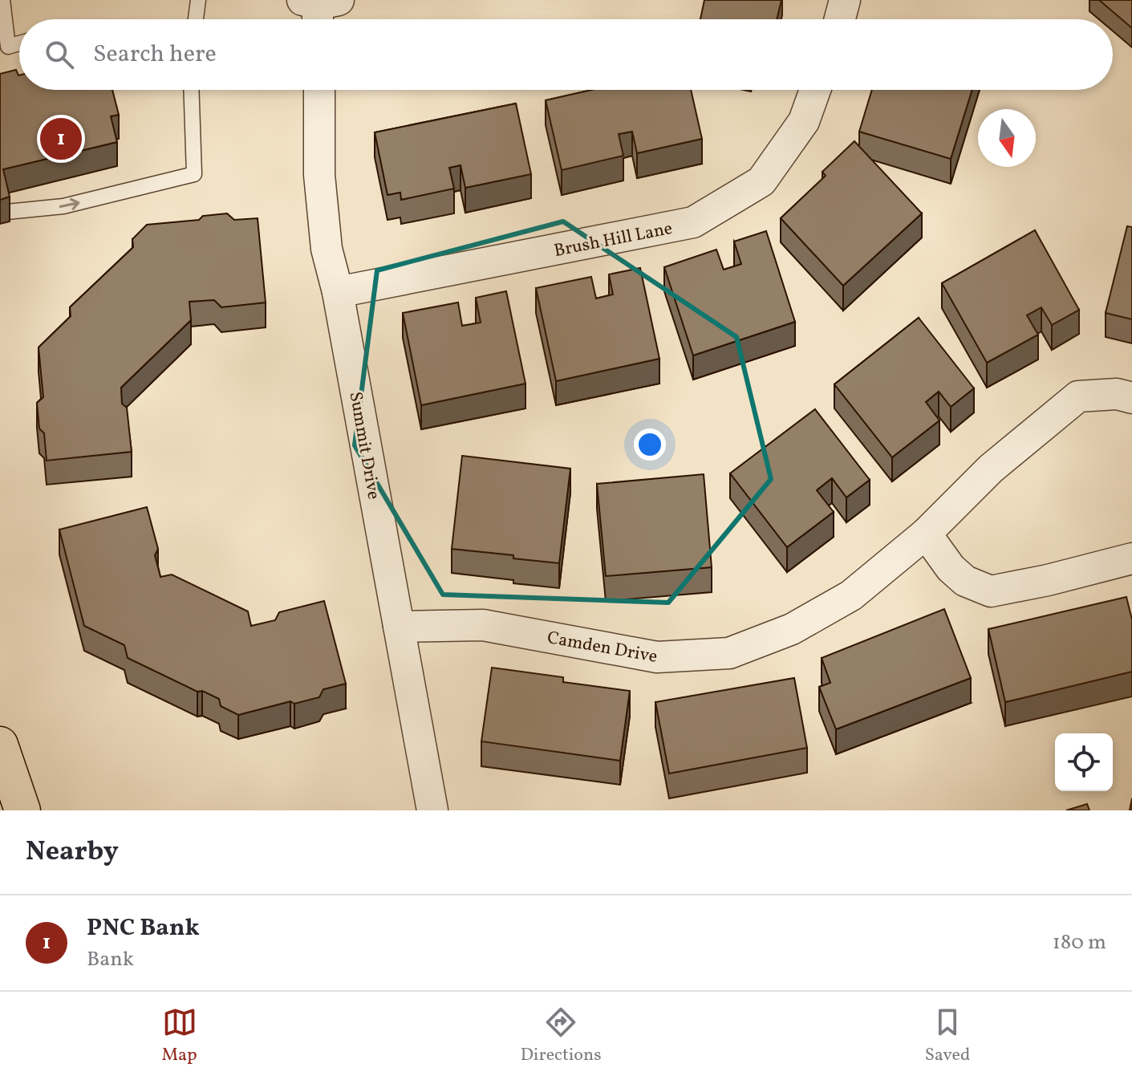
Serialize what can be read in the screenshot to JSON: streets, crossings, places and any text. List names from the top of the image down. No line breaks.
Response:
{"streets":{"street":["Brush Hill Lane","Summit Drive","Camden Drive"]},"crossings":[["Brush Hill Lane","Summit Drive"],["Summit Drive","Camden Drive"]],"north":"bottom","page":{"search":"Search here","pins":"1","heading":"Nearby","list":[{"mark":"1","name":"PNC Bank","note":"Bank","value":"180 m"}],"nav":["Map","Directions","Saved"]}}
